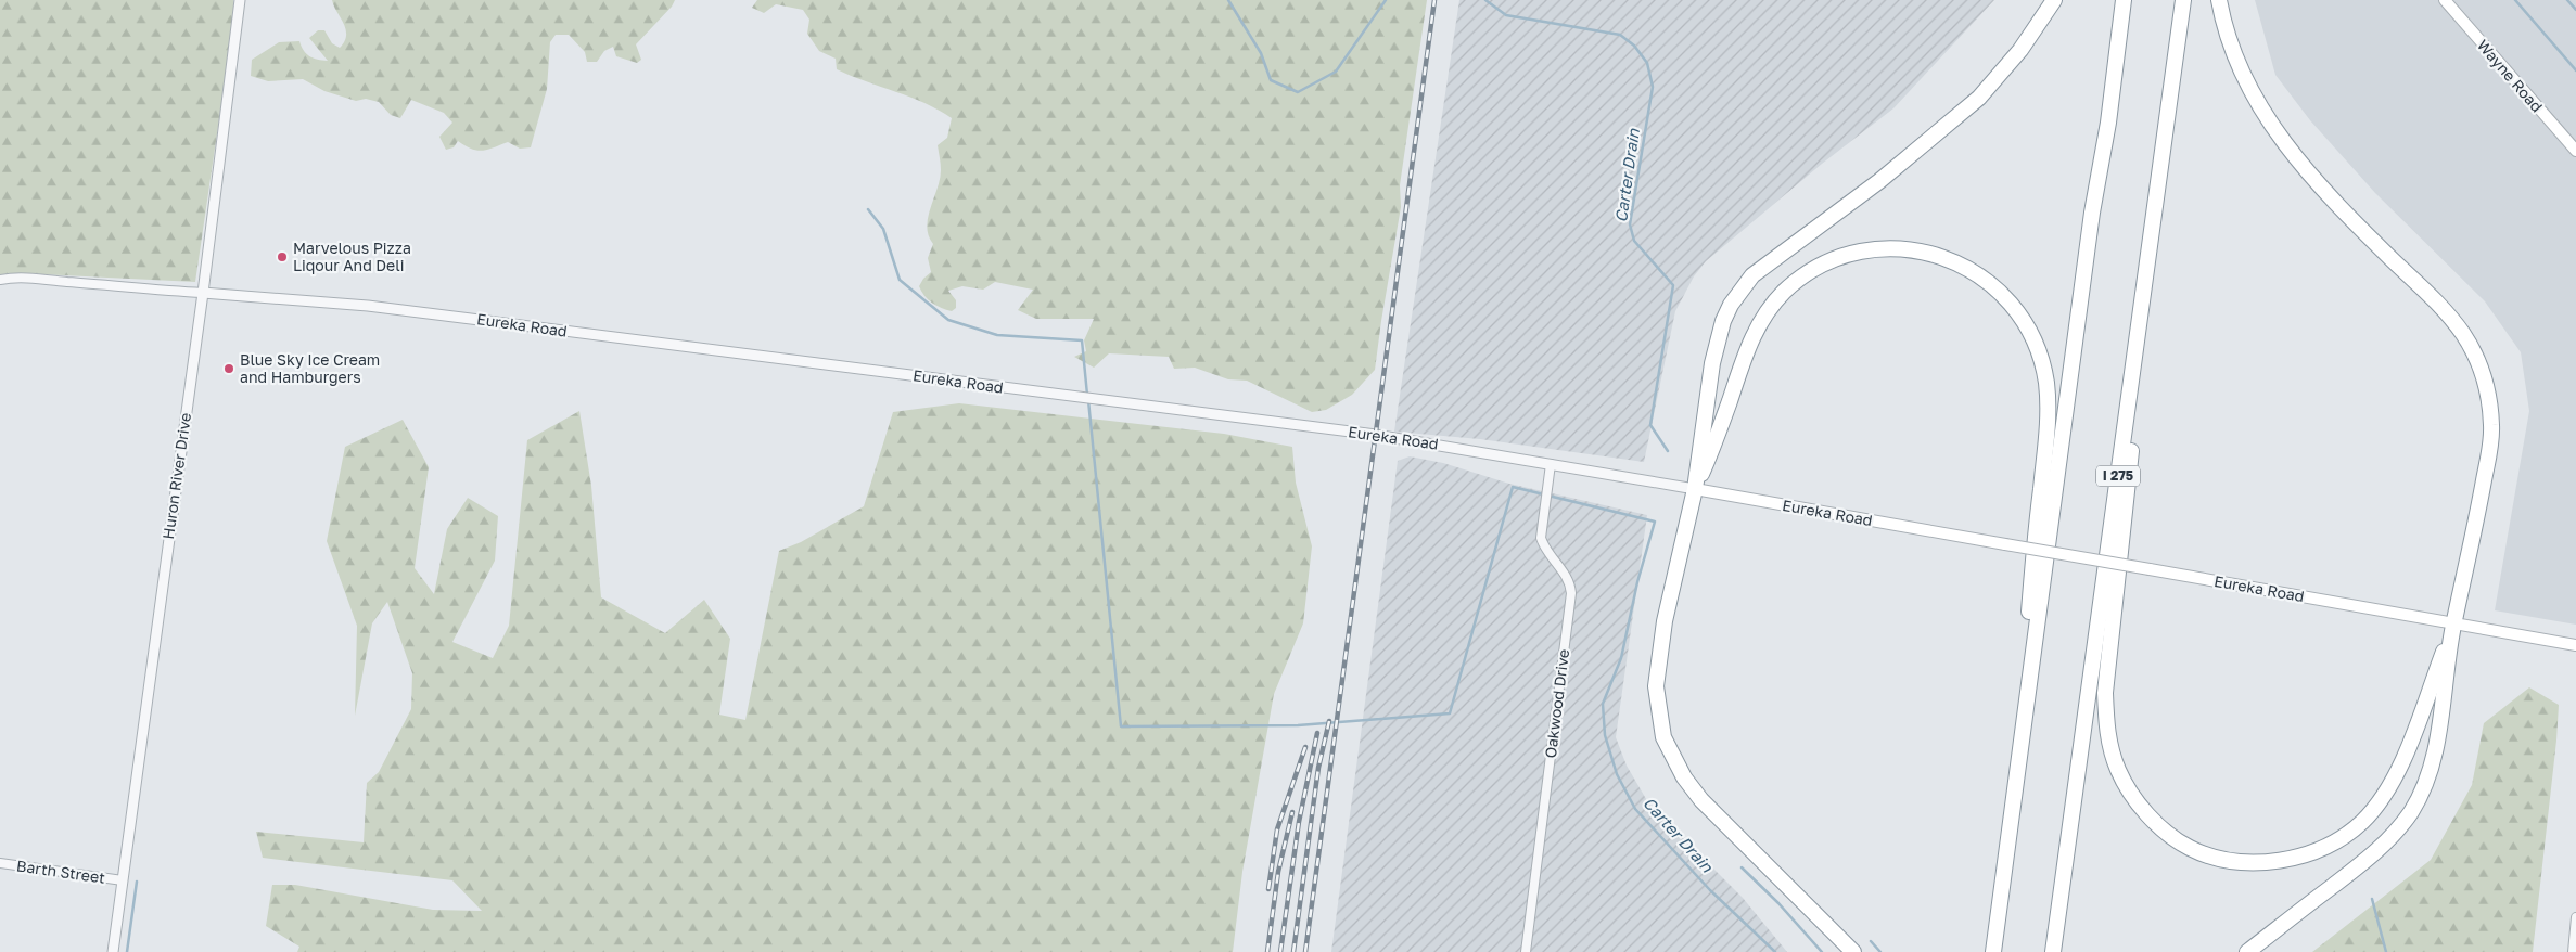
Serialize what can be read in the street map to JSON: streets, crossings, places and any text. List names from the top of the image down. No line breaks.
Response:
{"streets":{"highway":["I 275"],"main road":["Wayne Road","Eureka Road"],"street":["Huron River Drive","Oakwood Drive","Barth Street"]},"crossings":[["Eureka Road","Huron River Drive"],["Eureka Road","Oakwood Drive"],["Huron River Drive","Barth Street"]],"water":["Carter Drain"],"places":["Marvelous Pizza Liqour And Deli","Blue Sky Ice Cream and Hamburgers"]}
